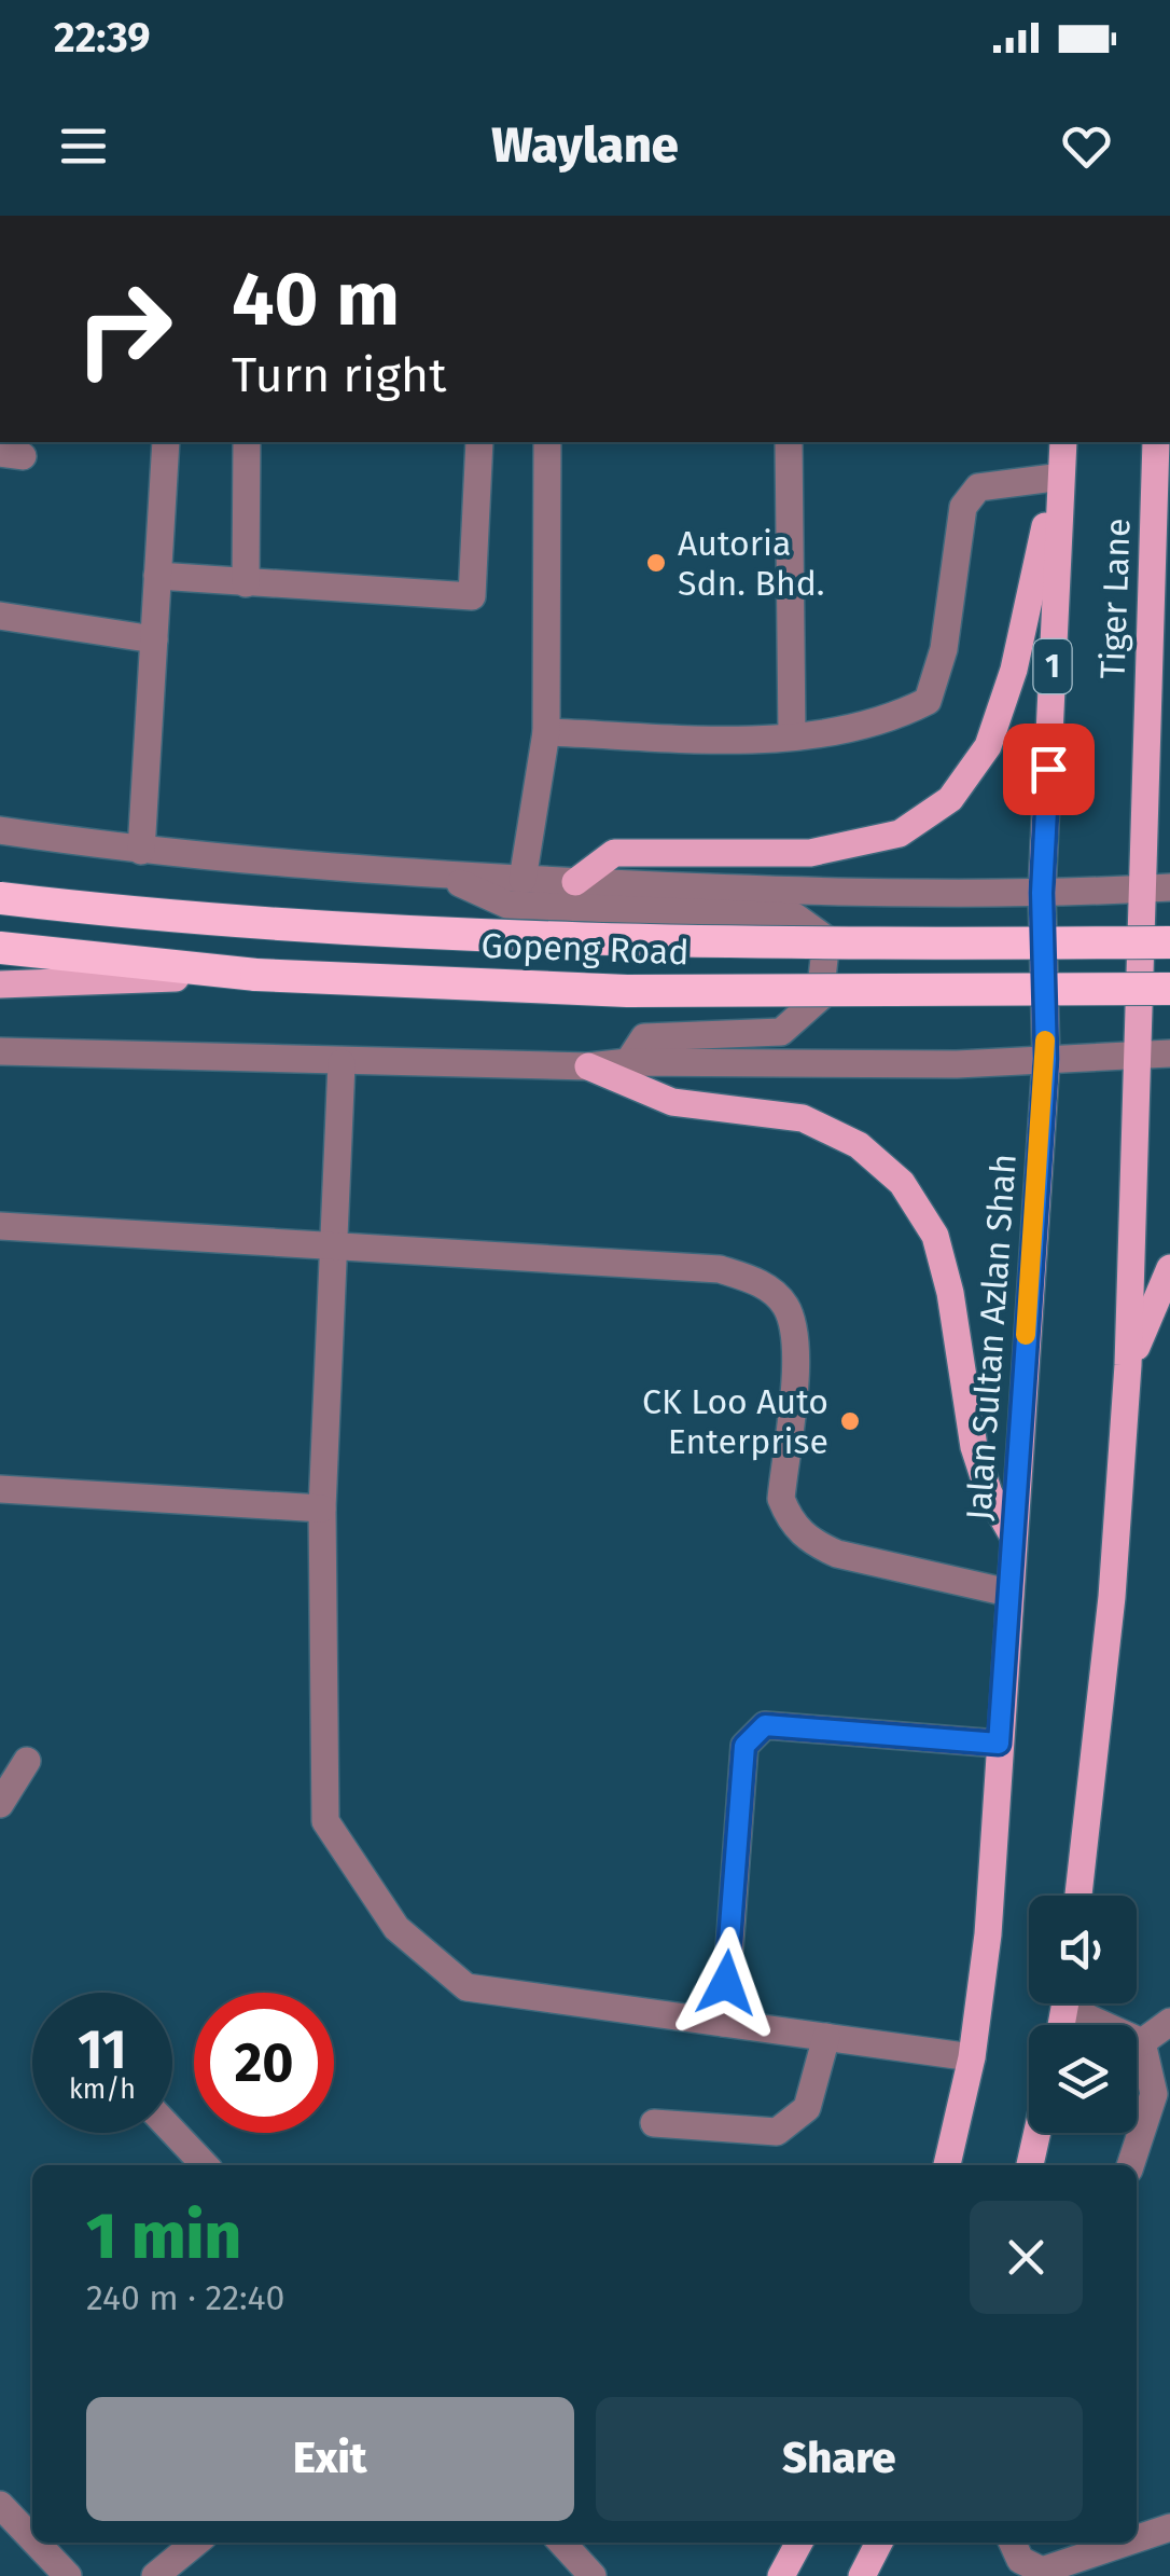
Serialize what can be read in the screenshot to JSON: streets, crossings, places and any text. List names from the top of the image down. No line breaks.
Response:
{"streets":{"highway":["Gopeng Road"],"main road":["Tiger Lane","1","Jalan Sultan Azlan Shah"]},"crossings":[["Tiger Lane","Jalan Sultan Azlan Shah"]],"places":["Autoria Sdn. Bhd.","CK Loo Auto Enterprise"],"page":{"status":"22:39","header":"Waylane","turn":["40 m","Turn right"],"speed":"11 km/h","limit":"20","heading":["1 min","240 m · 22:40"],"buttons":["Exit","Share"]}}
